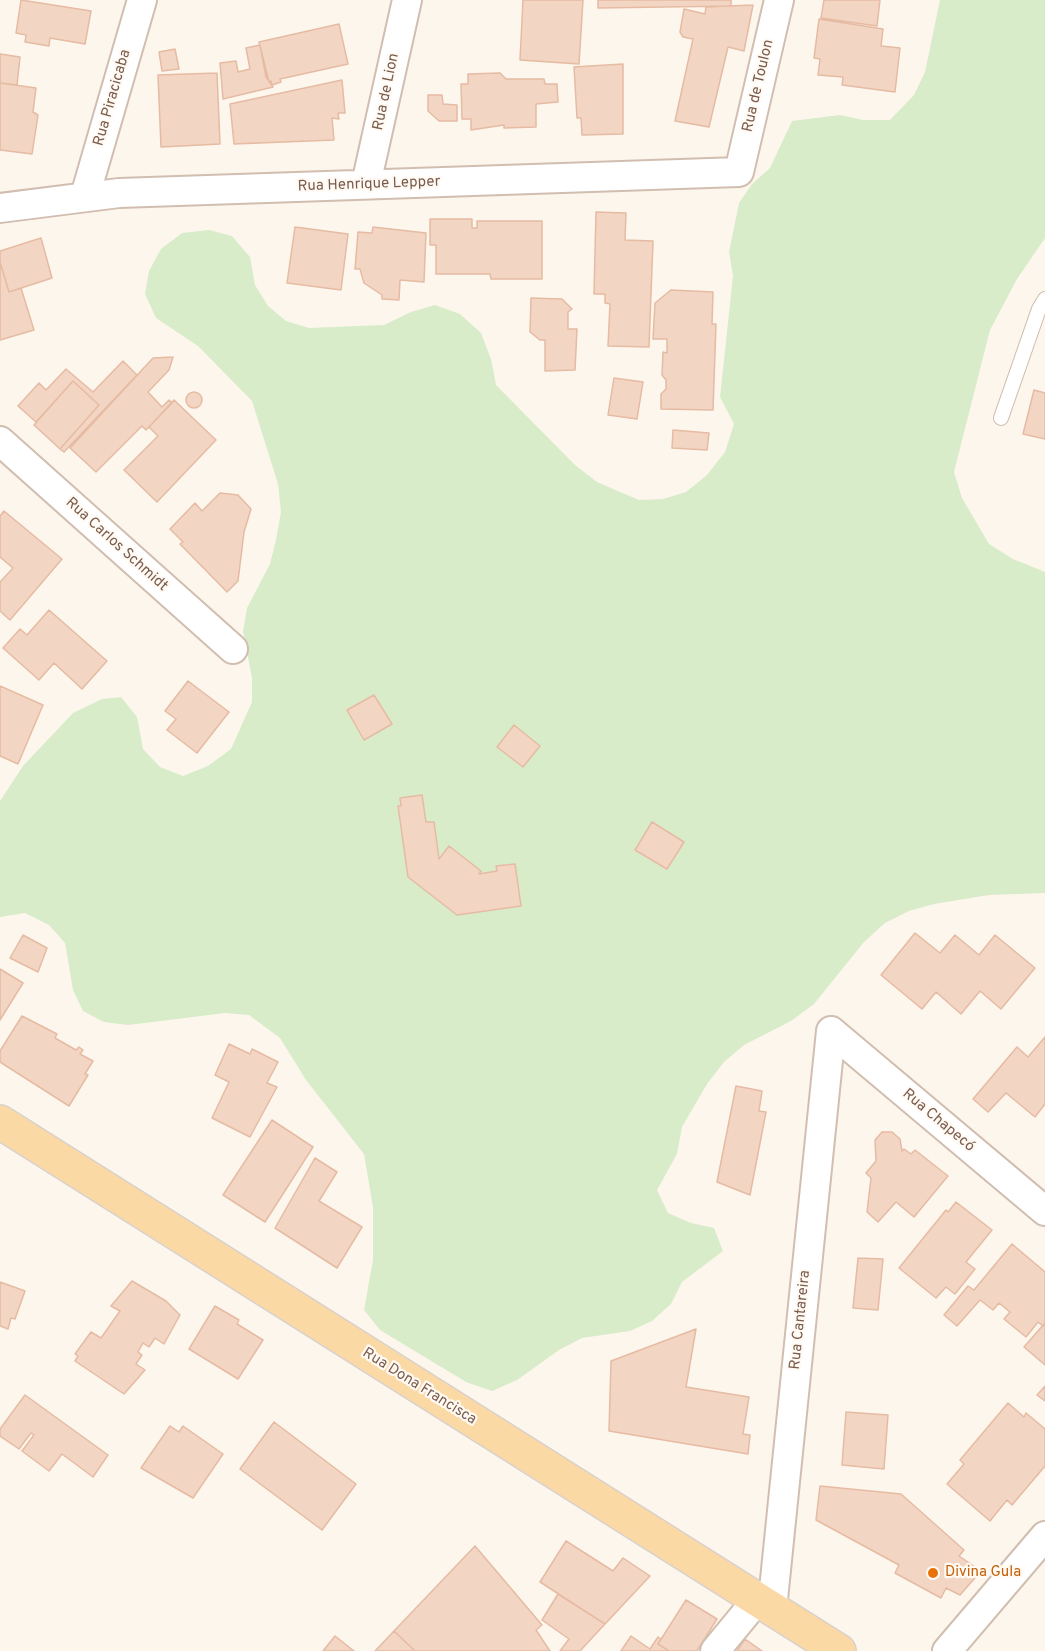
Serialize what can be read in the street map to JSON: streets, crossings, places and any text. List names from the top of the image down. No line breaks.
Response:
{"streets":{"main road":["Rua Dona Francisca"],"street":["Rua de Toulon","Rua de Lion","Rua Piracicaba","Rua Henrique Lepper","Rua Carlos Schmidt","Rua Chapecó","Rua Cantareira"]},"crossings":[["Rua de Toulon","Rua Henrique Lepper"],["Rua de Lion","Rua Henrique Lepper"],["Rua Piracicaba","Rua Henrique Lepper"],["Rua Chapecó","Rua Cantareira"],["Rua Cantareira","Rua Dona Francisca"]],"places":["Divina Gula"]}
